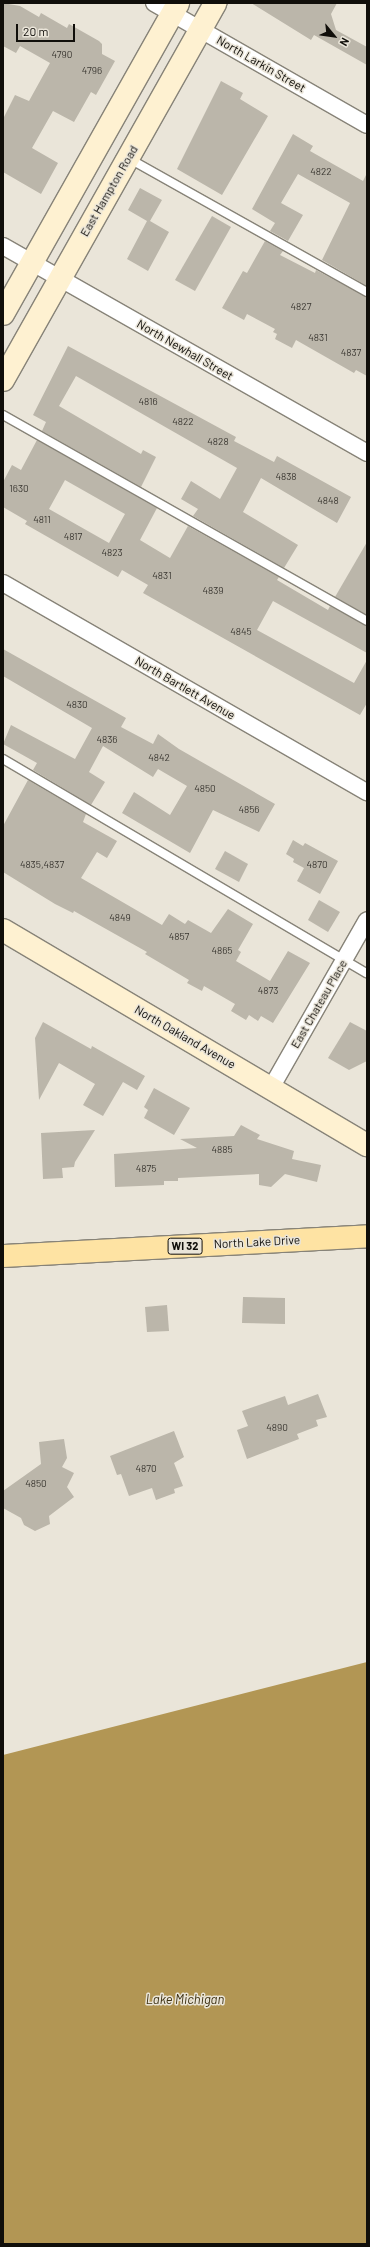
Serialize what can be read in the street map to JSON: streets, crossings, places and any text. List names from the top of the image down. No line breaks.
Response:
{"streets":{"main road":["East Hampton Road","North Oakland Avenue","North Lake Drive","WI 32"],"street":["North Larkin Street","North Newhall Street","North Bartlett Avenue","East Chateau Place"]},"crossings":[["North Larkin Street","East Hampton Road"],["East Hampton Road","North Newhall Street"],["East Chateau Place","North Oakland Avenue"]],"water":["Lake Michigan"],"house_numbers":["4790","4796","4822","4827","4831","4837","4816","4822","4828","4838","1630","4848","4811","4817","4823","4831","4839","4845","4830","4836","4842","4850","4856","4835,4837","4870","4849","4857","4865","4873","4885","4875","4890","4870","4850"],"scale_bar":"20 m","north":"bottom right"}
